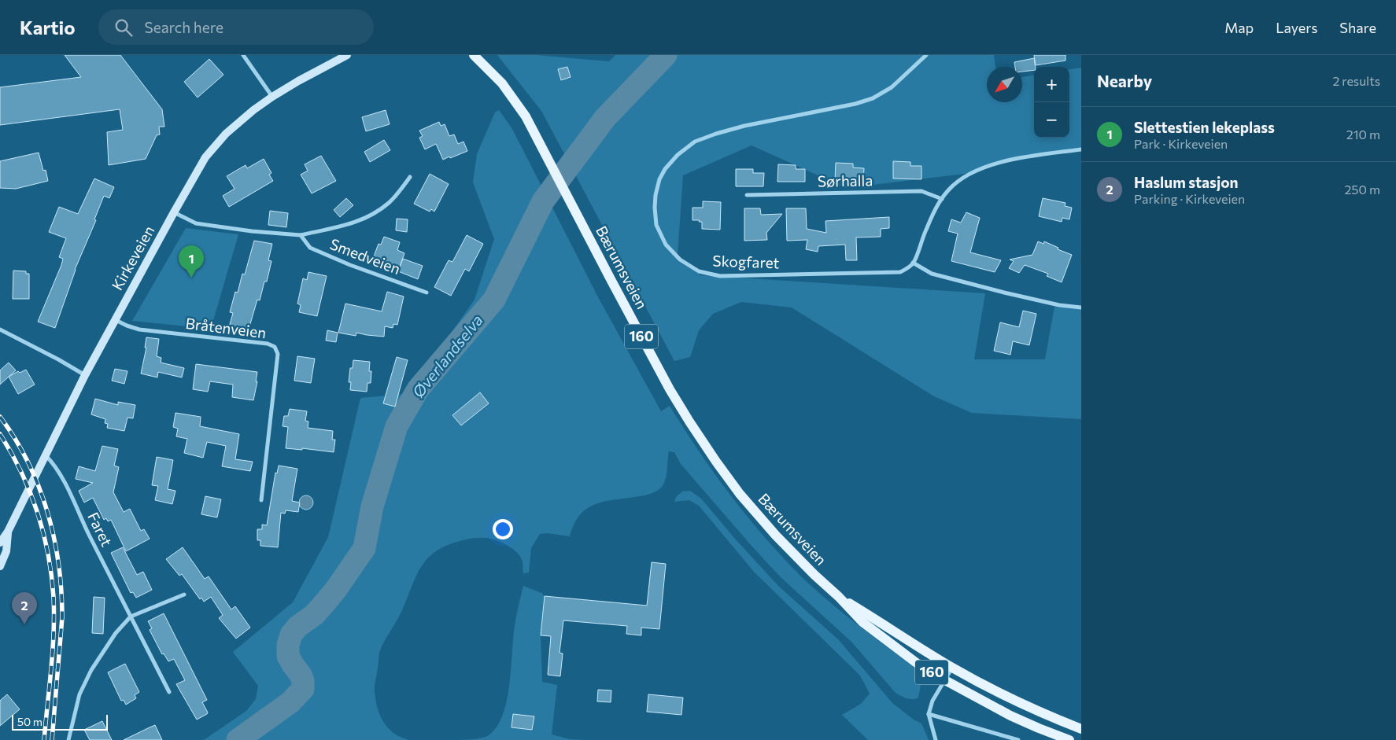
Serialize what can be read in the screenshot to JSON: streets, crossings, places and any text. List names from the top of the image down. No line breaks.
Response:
{"streets":{"main road":["Kirkeveien","Bærumsveien","160"],"street":["Sørhalla","Smedveien","Skogfaret","Bråtenveien","Faret"]},"crossings":[["Smedveien","Kirkeveien"],["Kirkeveien","Bråtenveien"],["Kirkeveien","Faret"]],"water":["Øverlandselva"],"scale_bar":"50 m","north":"bottom left","page":{"header":"Kartio","search":"Search here","nav":["Map","Layers","Share"],"heading":["Nearby","2 results"],"map_buttons":["+","−"],"list":[{"mark":"1","name":"Slettestien lekeplass","note":"Park · Kirkeveien","value":"210 m"},{"mark":"2","name":"Haslum stasjon","note":"Parking · Kirkeveien","value":"250 m"}],"pins":["1","2"],"scale":"50 m"}}
